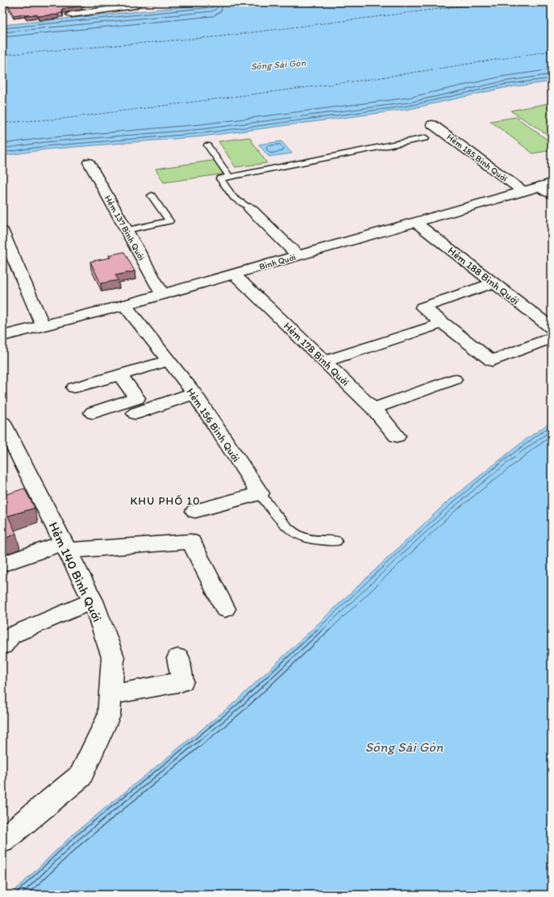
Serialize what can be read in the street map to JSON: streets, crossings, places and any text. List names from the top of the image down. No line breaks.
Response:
{"streets":{"street":["Hẻm 185 Bình Quới","Hẻm 137 Bình Quới","Bình Quới","Hẻm 188 Bình Quới","Hẻm 178 Bình Quới","Hẻm 156 Bình Quới","Hẻm 140 Bình Quới"]},"crossings":[["Hẻm 185 Bình Quới","Bình Quới"],["Hẻm 137 Bình Quới","Bình Quới"],["Bình Quới","Hẻm 188 Bình Quới"],["Bình Quới","Hẻm 178 Bình Quới"],["Bình Quới","Hẻm 156 Bình Quới"]],"districts":["KHU PHỐ 10"],"water":["Sông Sài Gòn"]}
